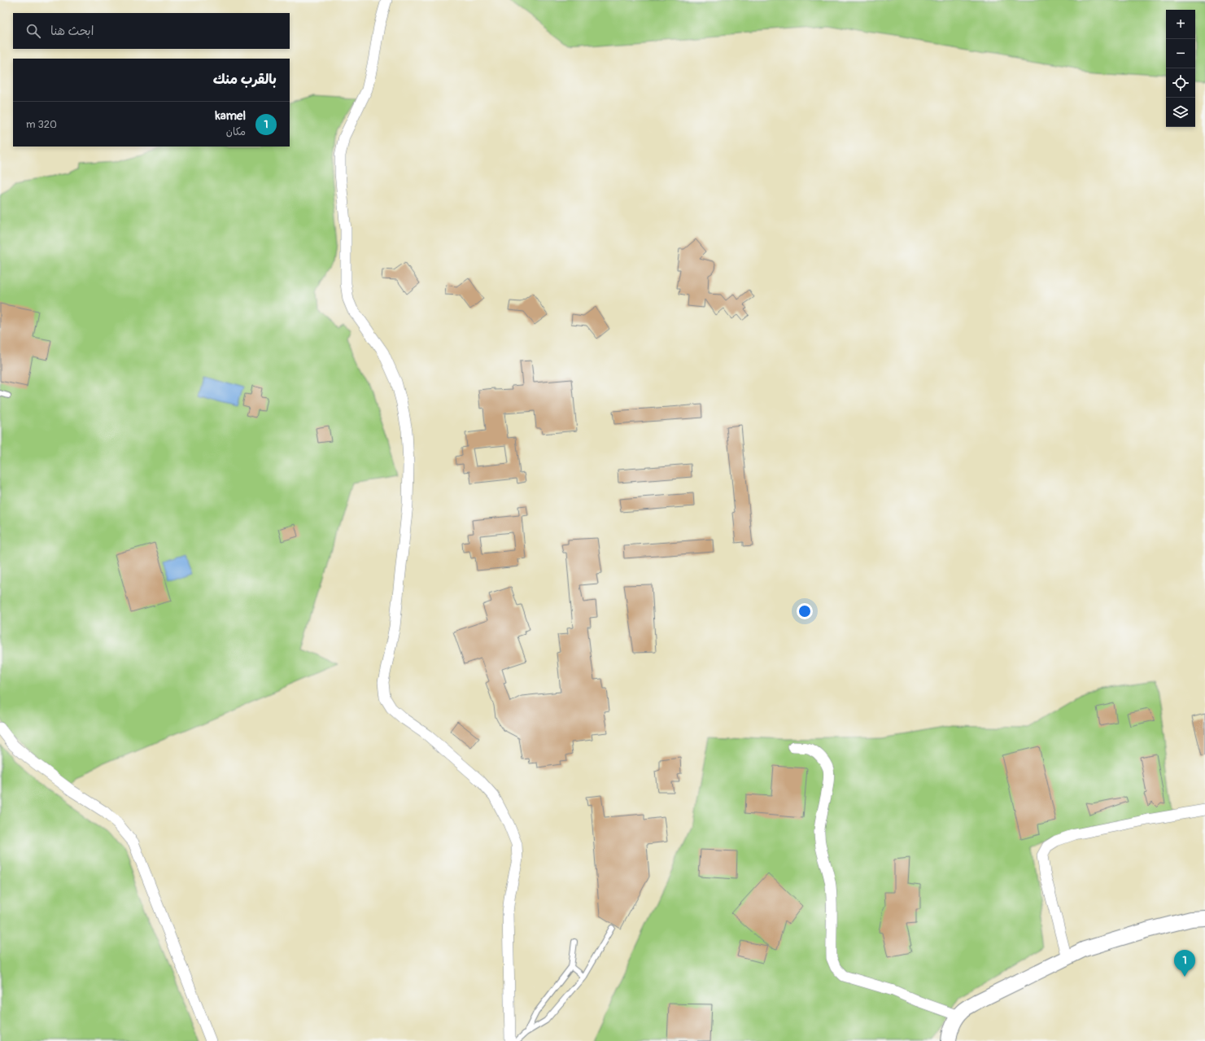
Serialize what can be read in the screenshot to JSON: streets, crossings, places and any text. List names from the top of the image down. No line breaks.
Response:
{"page":{"map_buttons":["+","−"],"search":"ابحث هنا","heading":"بالقرب منك","list":[{"mark":"1","name":"kamel","note":"مكان","value":"320 m"}],"pins":"1"}}
